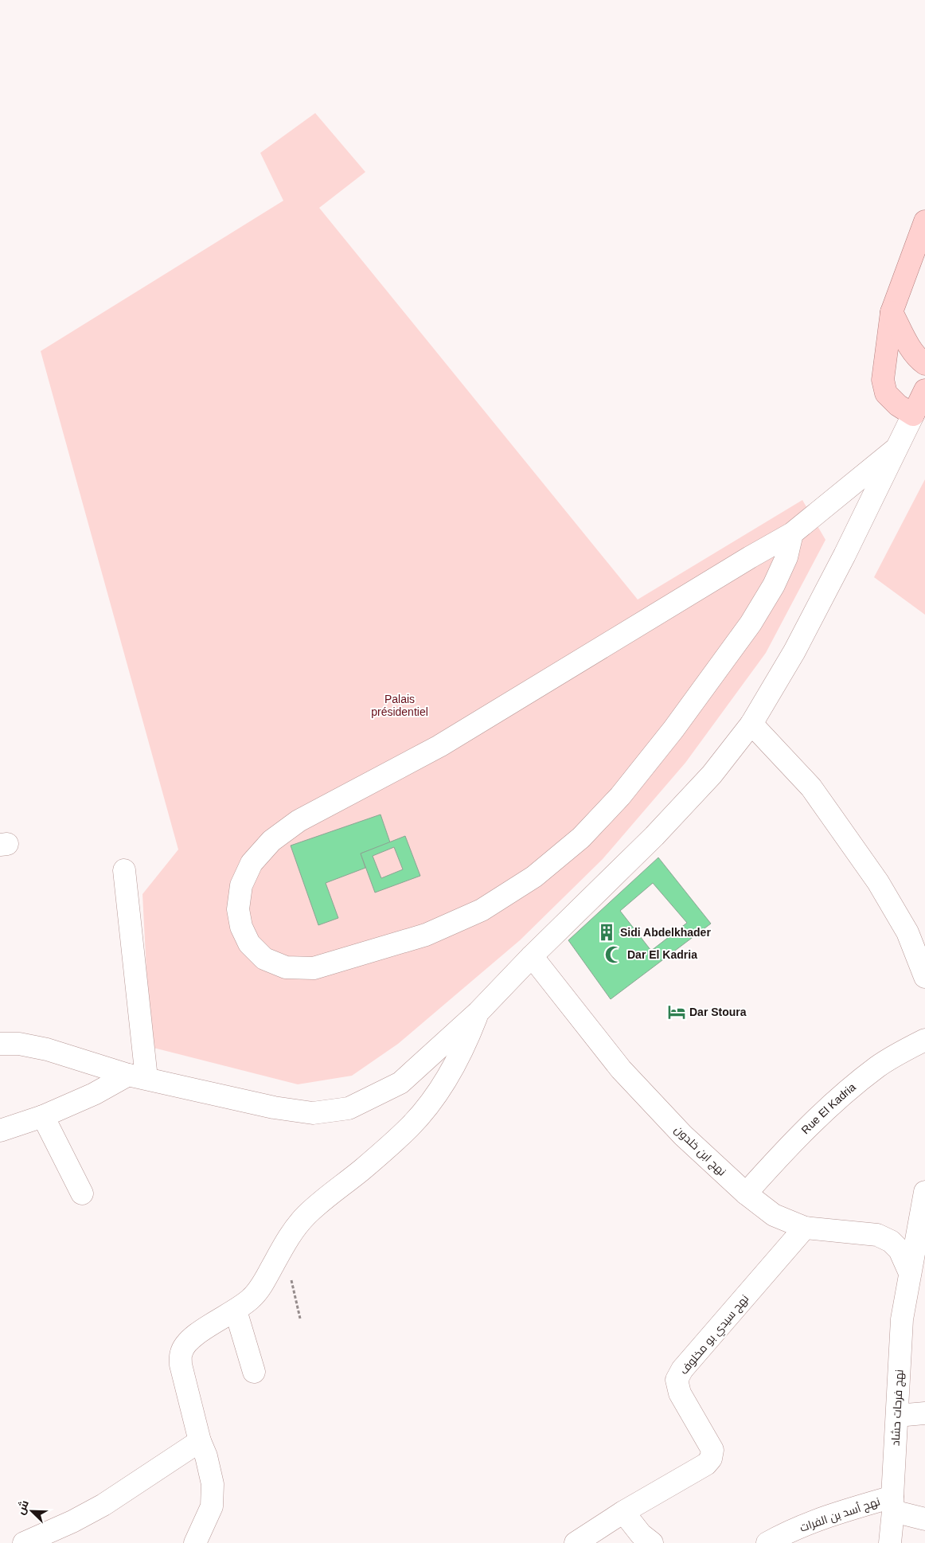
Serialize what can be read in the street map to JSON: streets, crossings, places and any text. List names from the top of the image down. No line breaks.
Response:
{"streets":{"street":["Rue El Kadria","نهج ابن خلدون","نهج سيدي بو مخلوف","نهج فرحات حشاد","نهج أسد بن الفرات"]},"crossings":[["Rue El Kadria","نهج ابن خلدون"],["نهج ابن خلدون","نهج سيدي بو مخلوف"],["نهج ابن خلدون","نهج فرحات حشاد"],["نهج فرحات حشاد","نهج أسد بن الفرات"]],"parks":["Palais présidentiel"],"places":{"building":["Sidi Abdelkhader"],"mosque":["Dar El Kadria"],"hotel":["Dar Stoura"]},"north":"top left"}
